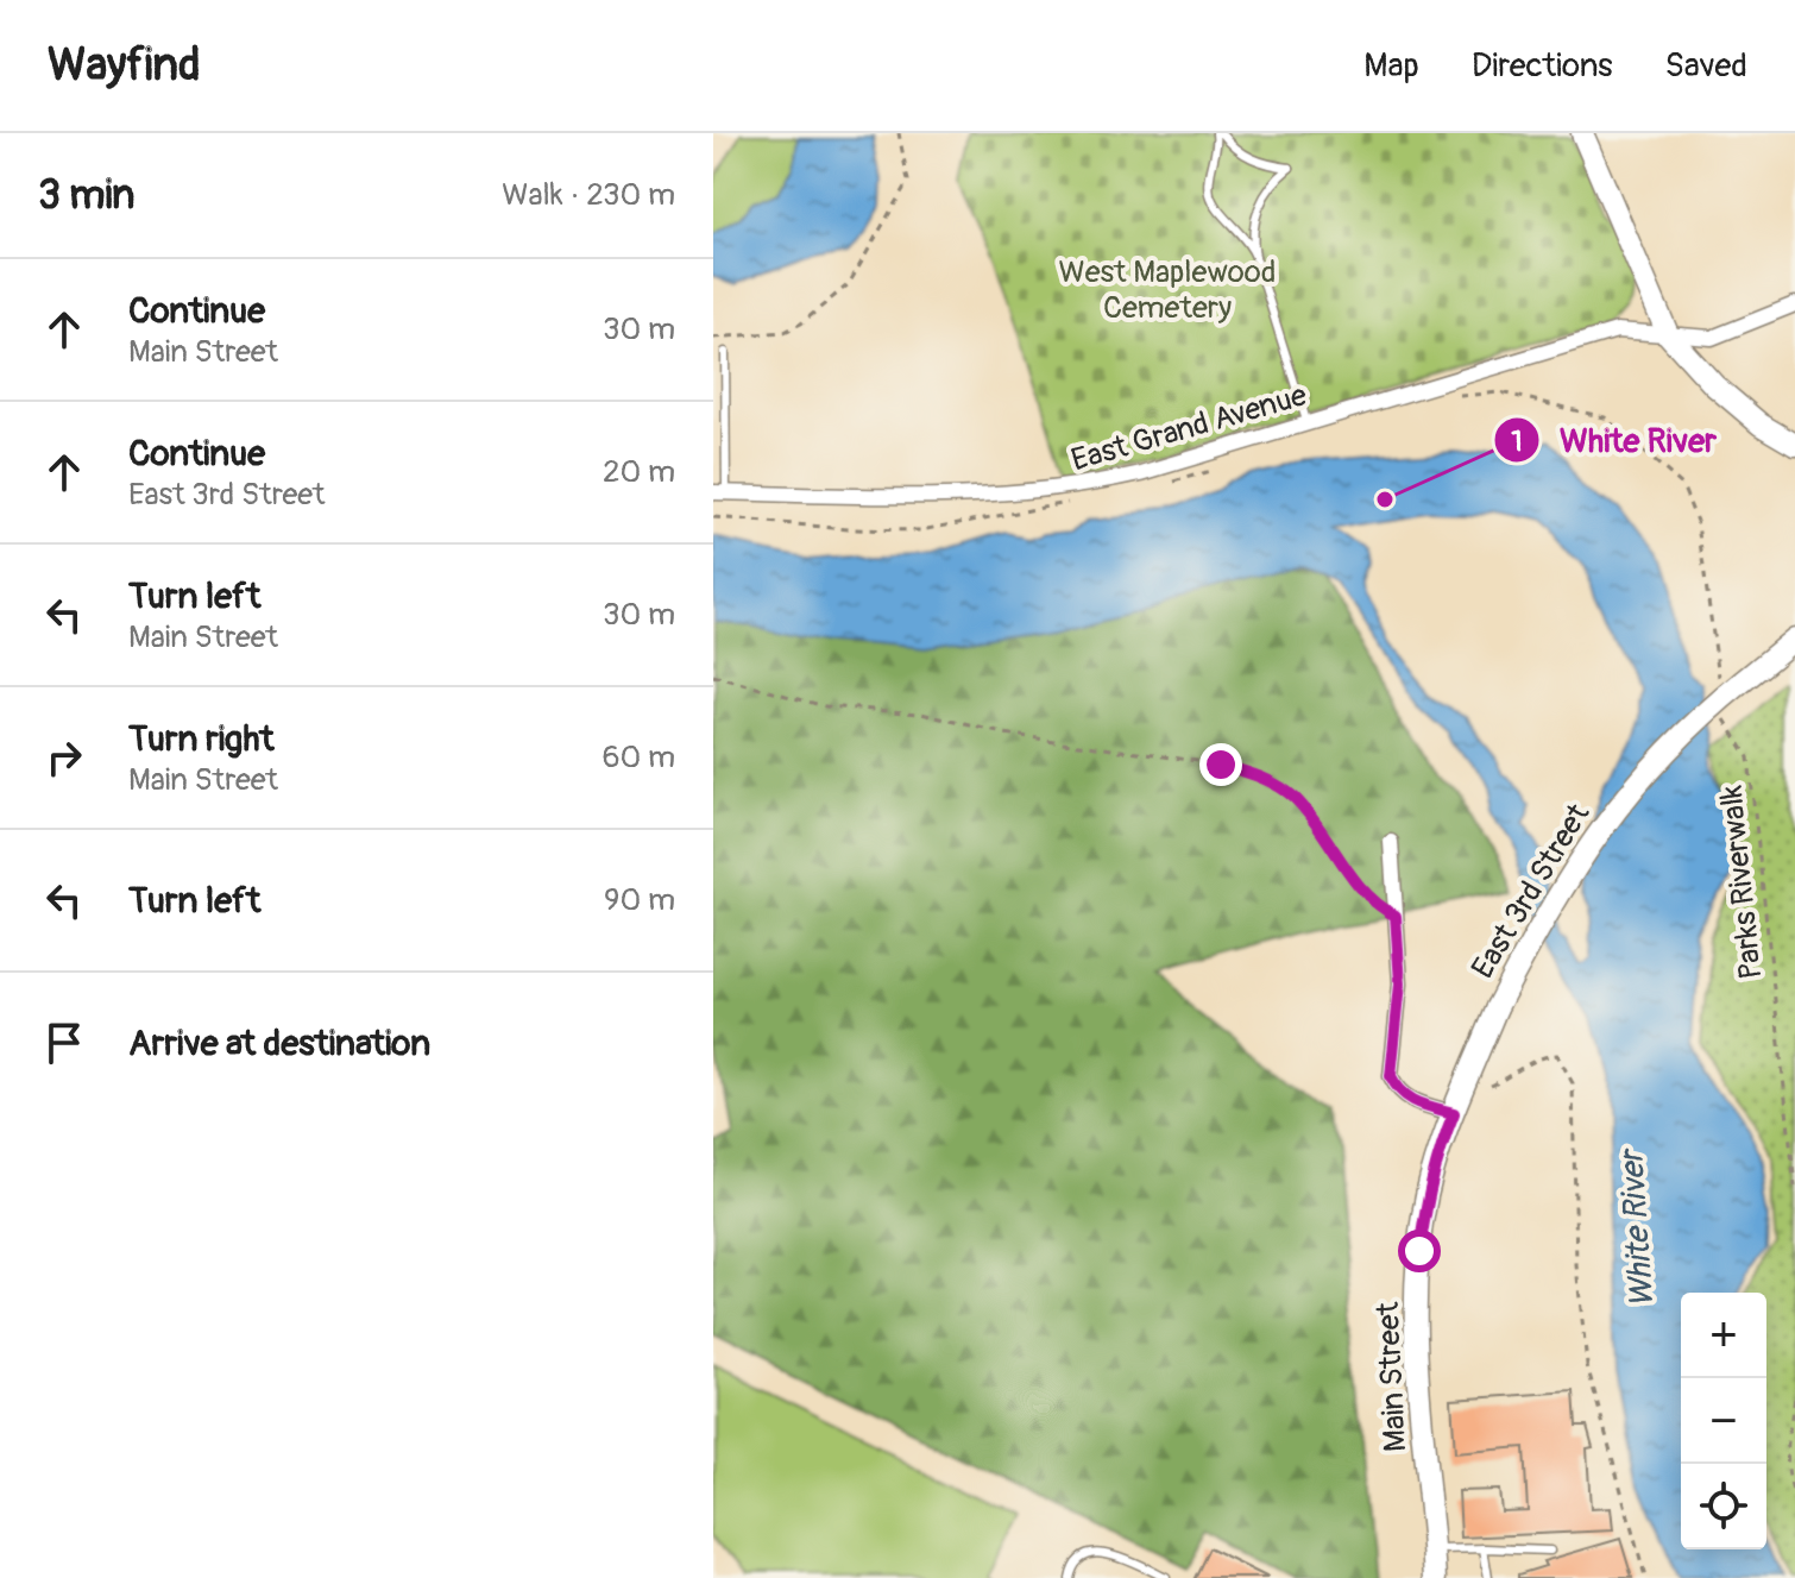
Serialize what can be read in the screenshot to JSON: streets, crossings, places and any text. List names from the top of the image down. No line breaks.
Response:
{"streets":{"main road":["East 3rd Street","Main Street"],"street":["East Grand Avenue"],"path":["Parks Riverwalk"]},"crossings":[["East 3rd Street","Main Street"]],"water":["White River"],"parks":["West Maplewood Cemetery"],"places":["White River"],"page":{"header":"Wayfind","nav":["Map","Directions","Saved"],"heading":["3 min","Walk · 230 m"],"list":[["Continue","Main Street","30 m"],["Continue","East 3rd Street","20 m"],["Turn left","Main Street","30 m"],["Turn right","Main Street","60 m"],["Turn left","90 m"],"Arrive at destination"],"map_buttons":["+","−"]}}
